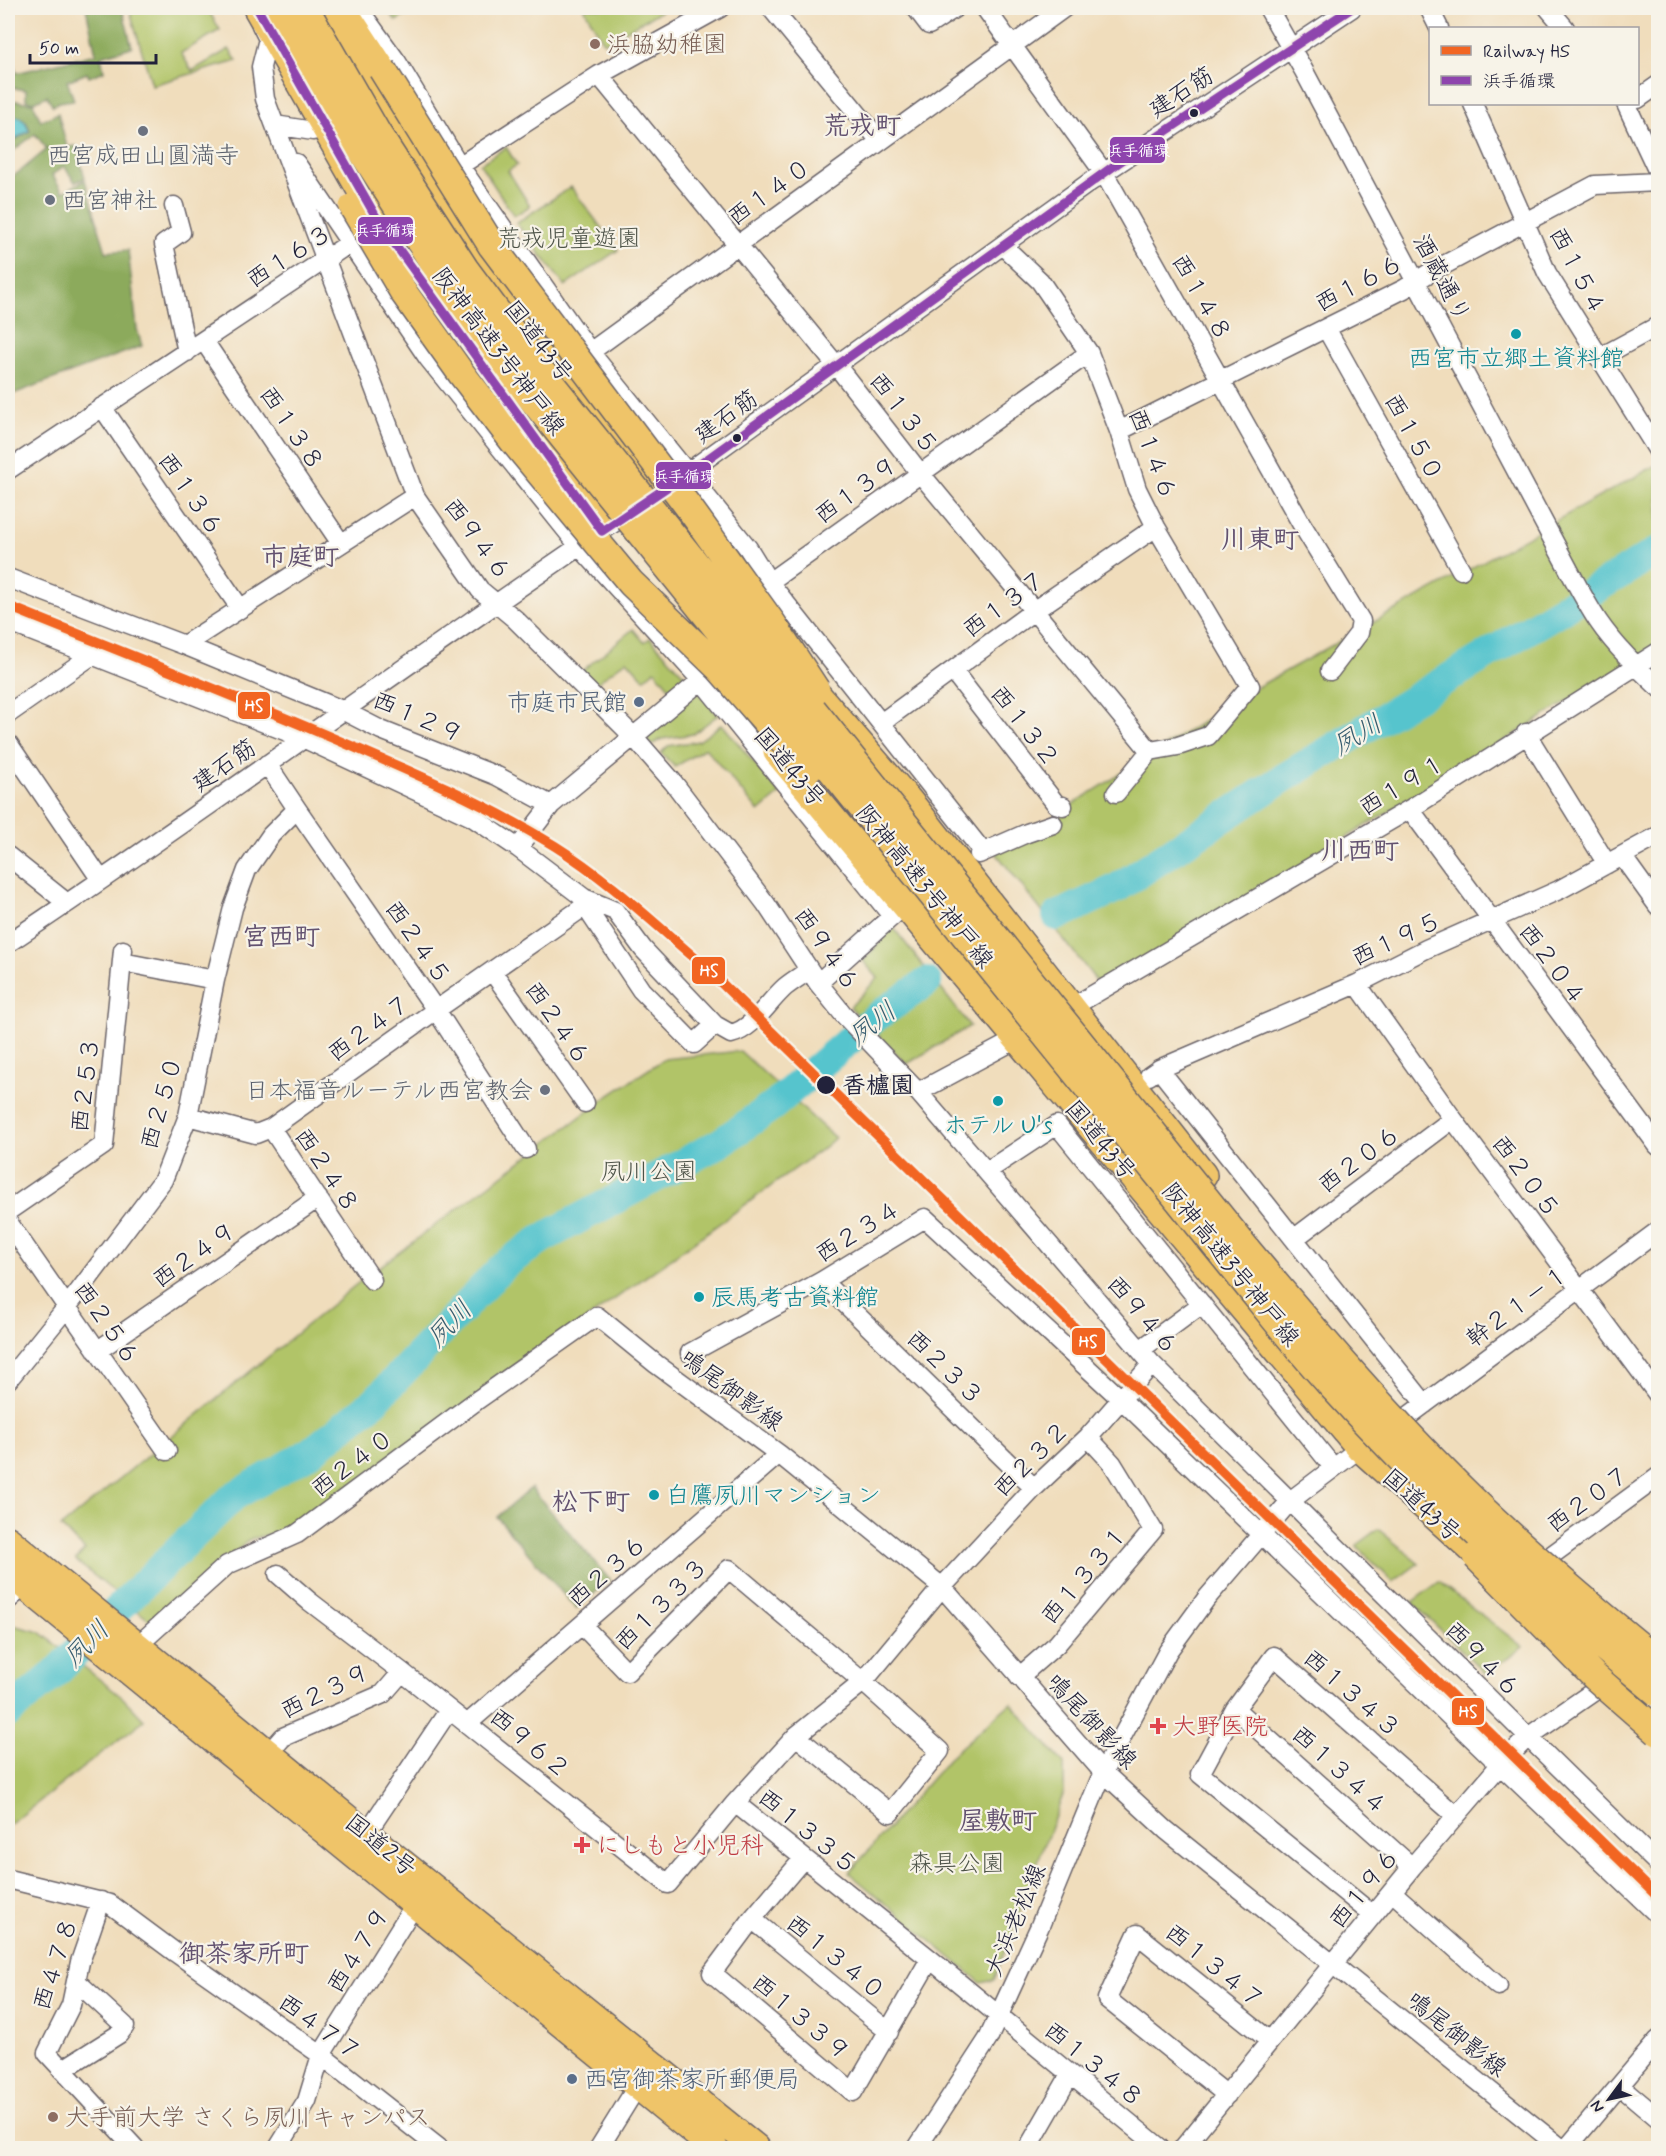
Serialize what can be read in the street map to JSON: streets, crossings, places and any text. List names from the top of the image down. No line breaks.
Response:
{"streets":{"highway":["国道43号","阪神高速3号神戸線","国道2号"],"street":["建石筋","西１４０","西１６３","西１５４","酒蔵通り","西１６６","西１４８","西１３５","西１３８","西１５０","西１４６","西１３９","西１３６","西９４６","西１３７","西１２９","西１３２","西１９１","西１９５","西２４５","西２０４","西２４６","西２４７","西２５３","西２５０","西２０６","西２４８","西２０５","西２３４","西２４９","幹２１－１","西２５６","西２３３","鳴尾御影線","西２３２","西２４０","西２０７","西２３６","西１３３１","西１３３３","西２３９","西１３４３","西９６２","西１３４４","西１３３５","西１９６","大浜老松線","西４７９","西１３４０","西４７８","西１３４７","西１３３９","西４７７","西１３４８"]},"crossings":[["建石筋","酒蔵通り"],["建石筋","西１４８"],["建石筋","国道43号"],["建石筋","西１３５"],["建石筋","西１４６"],["建石筋","西９４６"],["建石筋","西１２９"],["建石筋","西２４５"],["西１４０","西１４８"],["西１４０","西１３５"],["西１６３","国道43号"],["西１６３","西１３５"],["西１６３","西１３８"],["西１６３","西１３６"],["西１６３","西９４６"],["西１５４","西１６６"],["酒蔵通り","西１６６"],["酒蔵通り","西１９１"],["西１６６","西１４８"],["西１６６","西１５０"],["西１６６","西１４６"],["国道43号","阪神高速3号神戸線"],["国道43号","西１９１"],["国道43号","幹２１－１"],["国道43号","西２０７"],["西１３５","西１４６"],["西１３５","西１３９"],["西１３５","西１３７"],["西１４６","西１３９"],["西１４６","西１３７"],["西９４６","西２３２"],["西９４６","西１９６"],["西９４６","大浜老松線"],["西１３７","西１３２"],["西１９１","西２０４"],["西１９５","西２０４"],["西１９５","西２０６"],["西１９５","西２０５"],["西２４５","西２４７"],["西２４５","西２５０"],["西２４６","西２４７"],["西２４７","西２４８"],["西２５３","西２５０"],["西２５０","西２４８"],["西２５０","西２５６"],["西２０６","西２０５"],["西２４８","西２４９"],["西２０５","幹２１－１"],["西２３４","西２３３"],["西２３４","西２３２"],["西２４９","西２５６"],["西２３３","西２３２"],["鳴尾御影線","西２３２"],["鳴尾御影線","西２４０"],["鳴尾御影線","西２３６"],["鳴尾御影線","西１３３１"],["鳴尾御影線","西１３３５"],["鳴尾御影線","西１９６"],["鳴尾御影線","大浜老松線"],["西２３２","西１３３１"],["西２３２","西１３３５"],["西２４０","国道2号"],["西２３６","西１３３３"],["西２３６","西９６２"],["西１３３３","西１３３５"],["西２３９","西９６２"],["西２３９","国道2号"],["西１３４３","西１３４４"],["西１３４３","西１９６"],["西９６２","西１３３５"],["西１３４４","西１９６"],["西１３３５","大浜老松線"],["西１３３５","西１３３９"],["西１３３５","西１３４８"],["国道2号","西４７９"],["西１９６","西１３４７"],["大浜老松線","西１３４８"],["西４７９","西４７７"],["西１３４０","西１３３９"],["西４７８","西４７７"]],"districts":["荒戎町","川東町","市庭町","川西町","宮西町","松下町","屋敷町","御茶家所町"],"water":["夙川"],"parks":["荒戎児童遊園","夙川公園","森具公園"],"places":{"other":["浜脇幼稚園","西宮成田山圓満寺","西宮神社","西宮市立郷土資料館","市庭市民館","香櫨園","日本福音ルーテル西宮教会","ホテル U's","辰馬考古資料館","白鷹夙川マンション","西宮御茶家所郵便局","大手前大学 さくら夙川キャンパス"],"health":["大野医院","にしもと小児科"]},"lines":["transit line 浜手循環","rail line HS"],"legend":["Railway HS","浜手循環"],"scale_bar":"50 m","north":"bottom left"}
